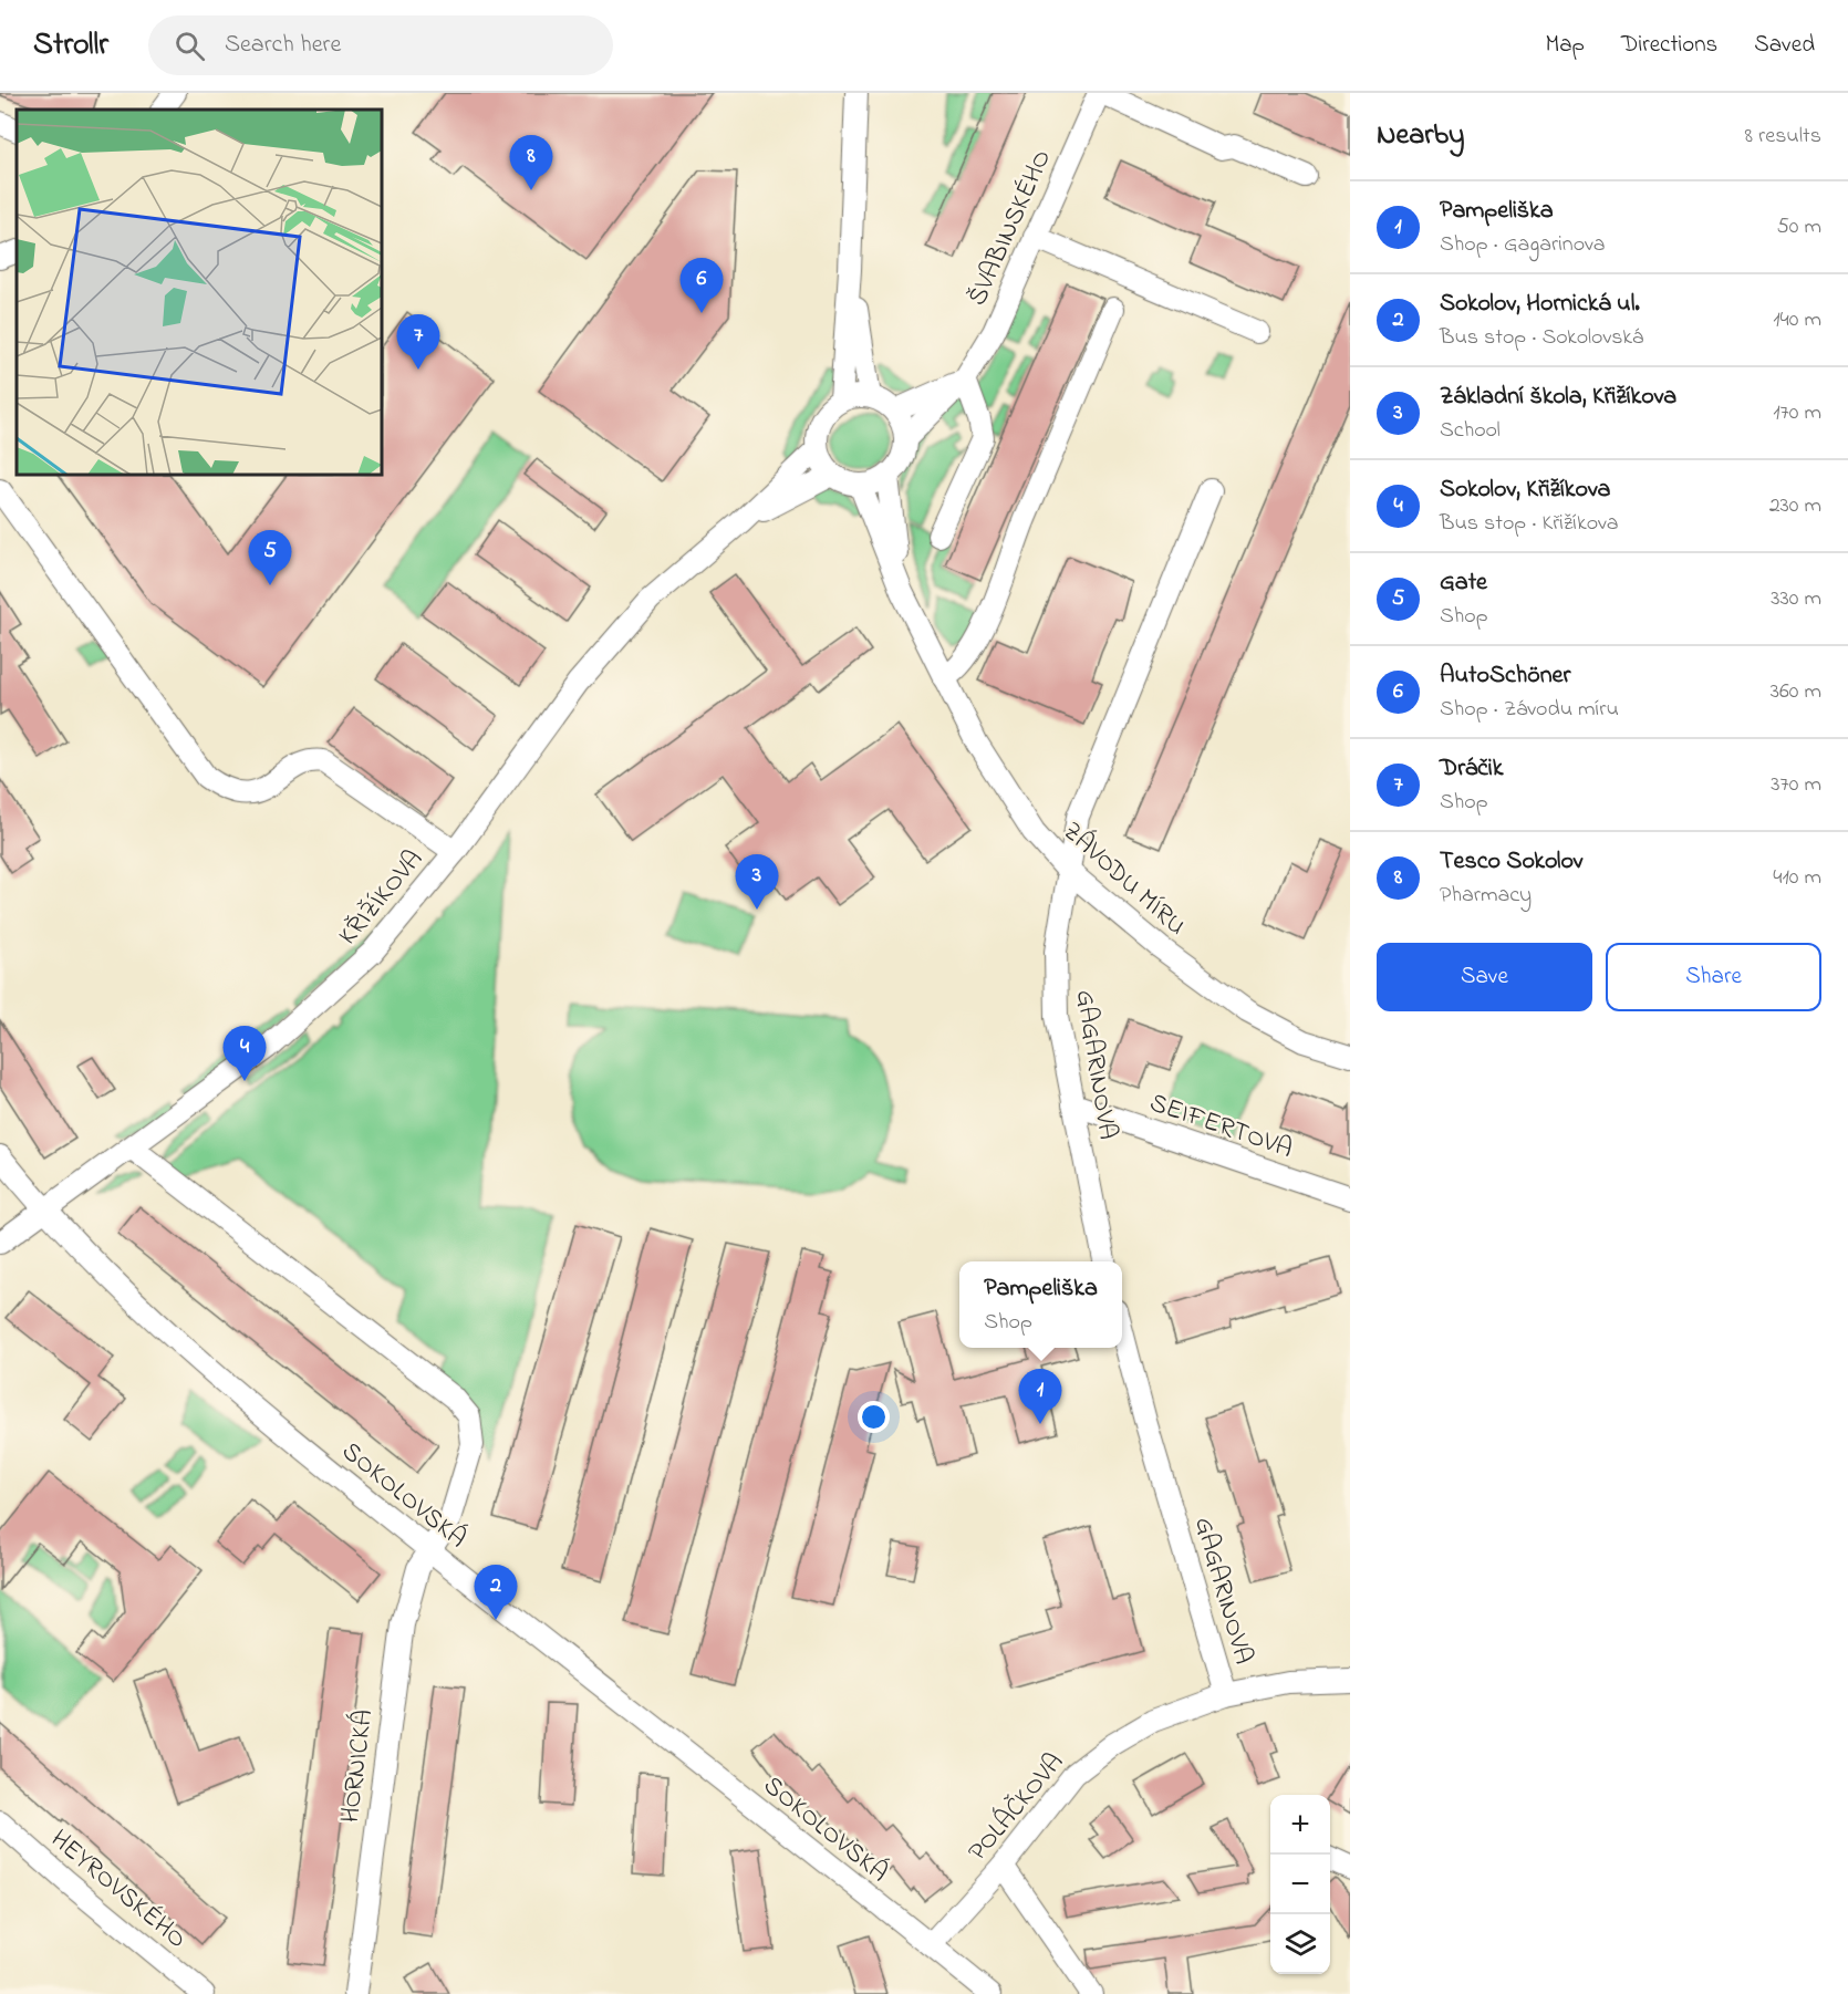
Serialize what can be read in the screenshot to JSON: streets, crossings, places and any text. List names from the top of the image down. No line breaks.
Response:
{"streets":{"street":["ŠVABINSKÉHO","ZÁVODU MÍRU","KŘIŽÍKOVA","GAGARINOVA","SEIFERTOVA","SOKOLOVSKÁ","HORNICKÁ","POLÁČKOVA","HEYROVSKÉHO"]},"crossings":[["ŠVABINSKÉHO","ZÁVODU MÍRU"],["ŠVABINSKÉHO","KŘIŽÍKOVA"],["ZÁVODU MÍRU","KŘIŽÍKOVA"],["ZÁVODU MÍRU","GAGARINOVA"],["KŘIŽÍKOVA","SOKOLOVSKÁ"],["KŘIŽÍKOVA","HORNICKÁ"],["GAGARINOVA","SEIFERTOVA"],["GAGARINOVA","POLÁČKOVA"],["SOKOLOVSKÁ","HORNICKÁ"],["SOKOLOVSKÁ","POLÁČKOVA"]],"page":{"header":"Strollr","search":"Search here","nav":["Map","Directions","Saved"],"heading":["Nearby","8 results"],"pins":["8","6","7","5","3","4","1","2"],"list":[{"mark":"1","name":"Pampeliška","note":"Shop · Gagarinova","value":"50 m"},{"mark":"2","name":"Sokolov, Hornická ul.","note":"Bus stop · Sokolovská","value":"140 m"},{"mark":"3","name":"Základní škola, Křižíkova","note":"School","value":"170 m"},{"mark":"4","name":"Sokolov, Křižíkova","note":"Bus stop · Křižíkova","value":"230 m"},{"mark":"5","name":"Gate","note":"Shop","value":"330 m"},{"mark":"6","name":"AutoSchöner","note":"Shop · Závodu míru","value":"360 m"},{"mark":"7","name":"Dráčik","note":"Shop","value":"370 m"},{"mark":"8","name":"Tesco Sokolov","note":"Pharmacy","value":"410 m"}],"buttons":["Save","Share"],"popup":["Pampeliška","Shop"],"map_buttons":["+","−"]}}
